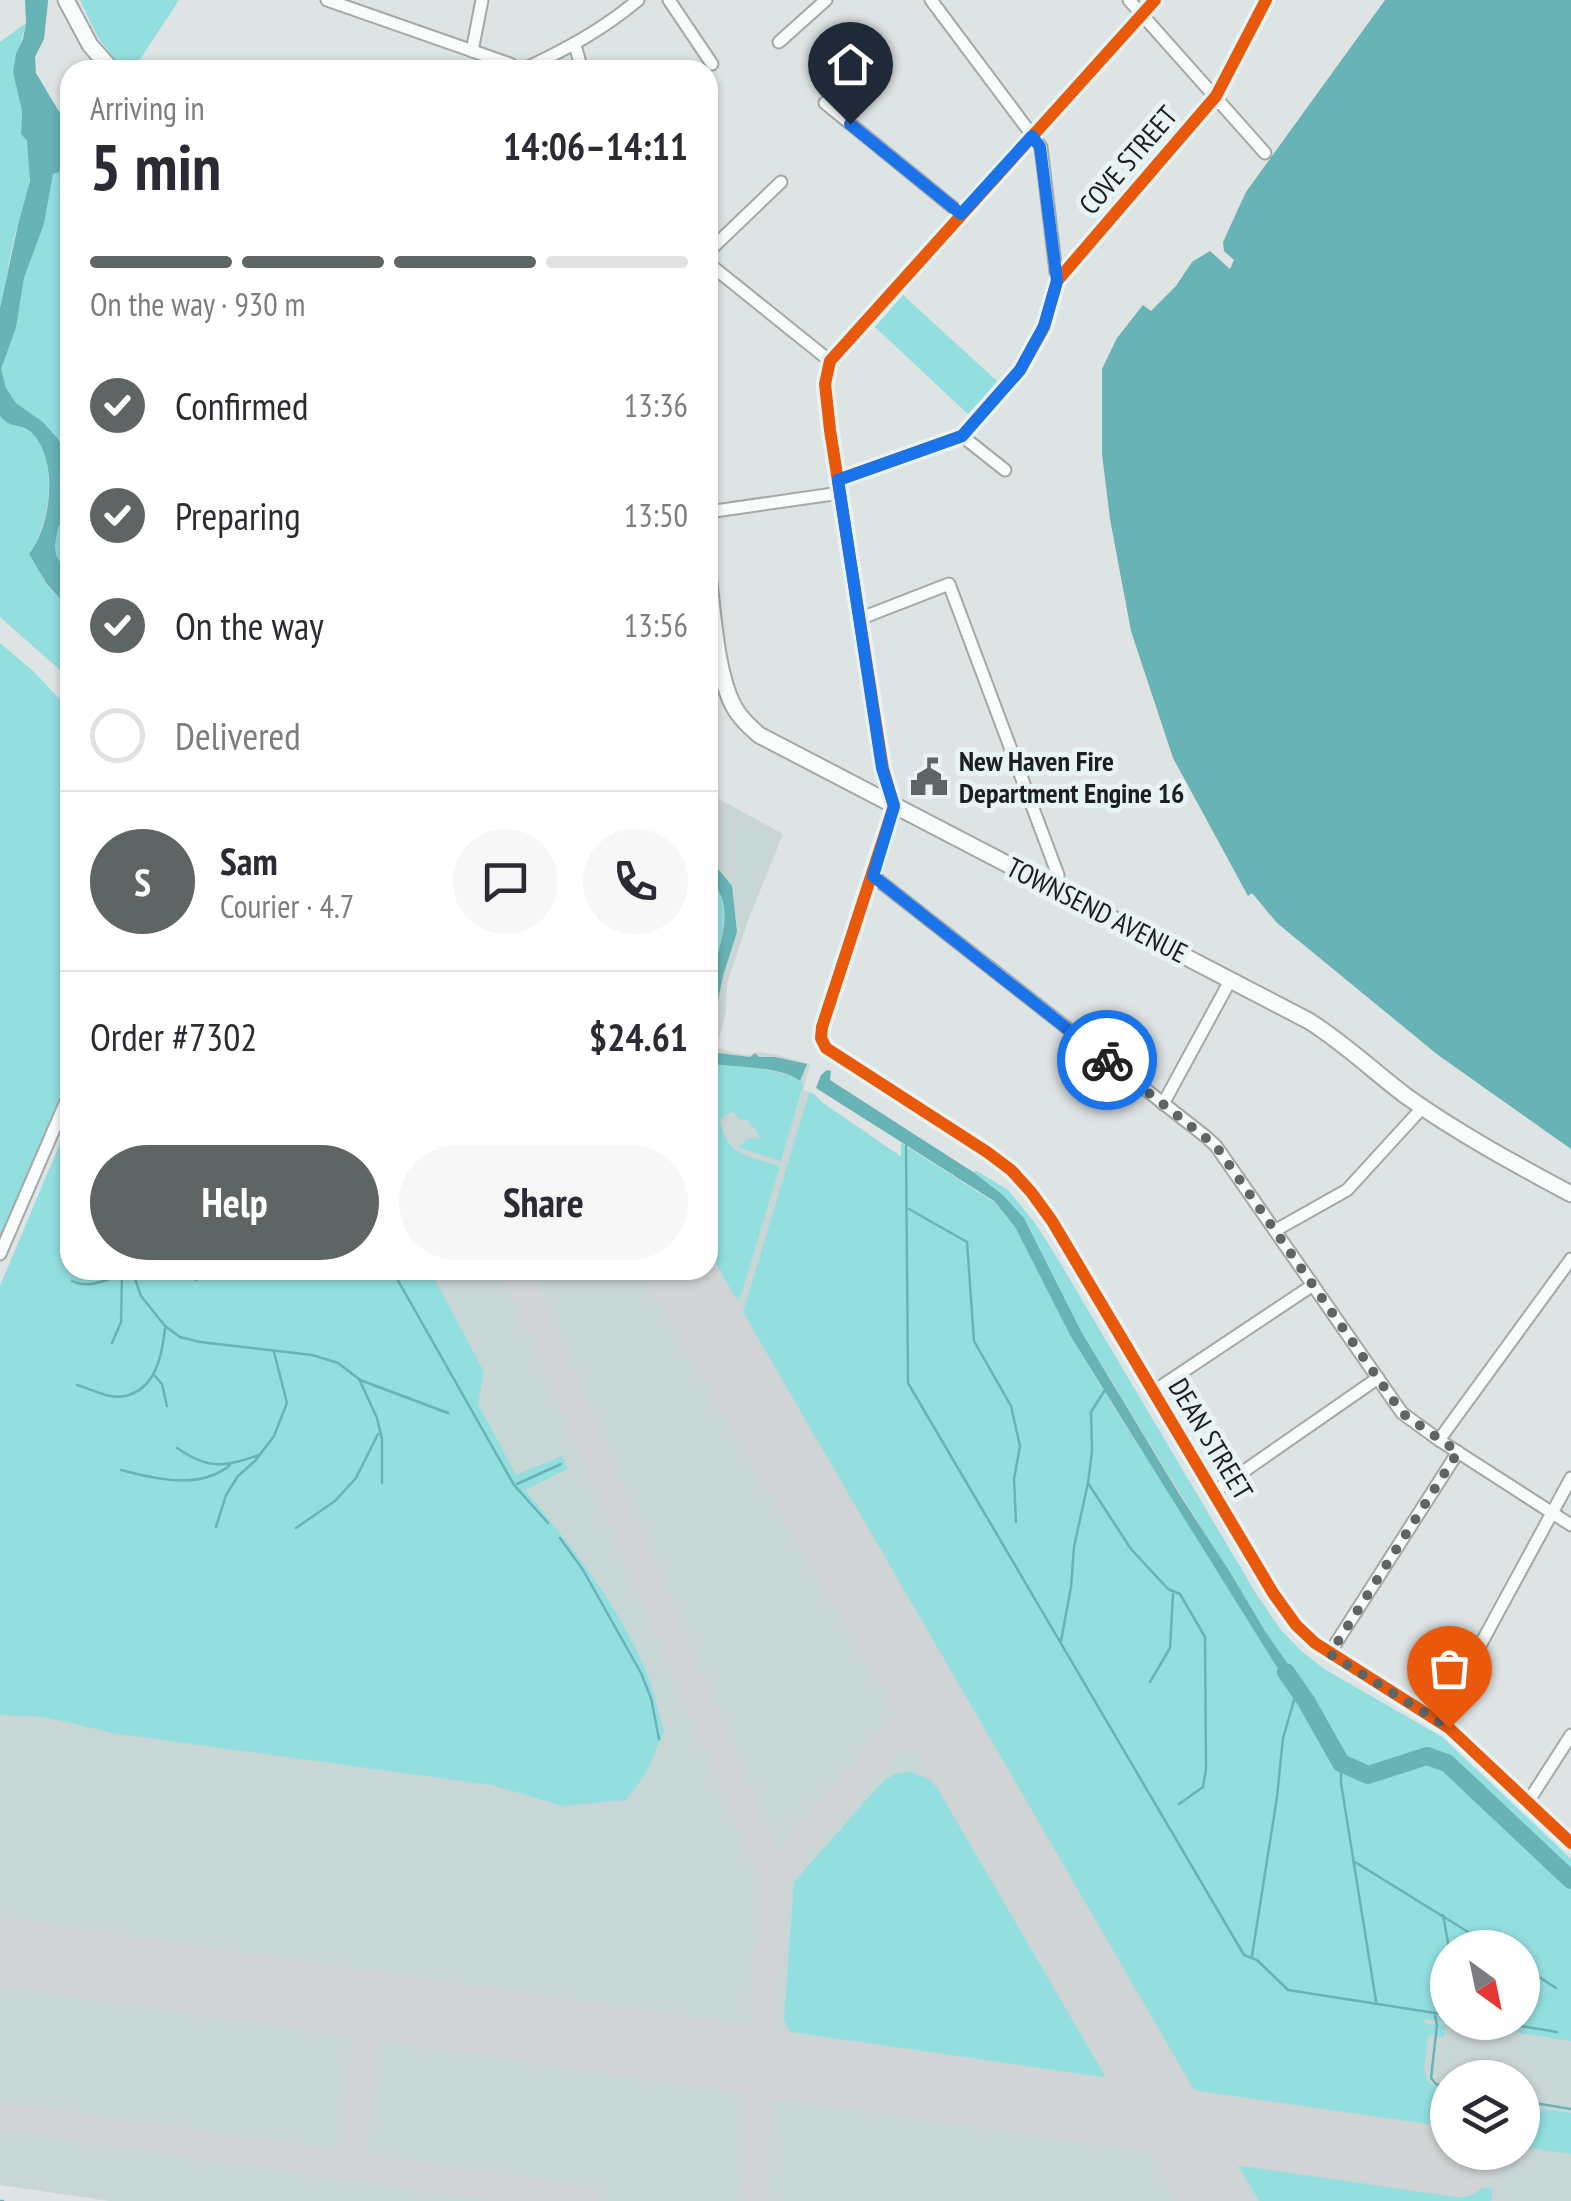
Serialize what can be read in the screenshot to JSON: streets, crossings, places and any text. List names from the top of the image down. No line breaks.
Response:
{"streets":{"main road":["TOWNSEND AVENUE"],"street":["COVE STREET","DEAN STREET"]},"places":{"public building":["New Haven Fire Department Engine 16"]},"north":"bottom right","page":{"heading":["5 min","Arriving in","14:06–14:11"],"panel":["Sam","Courier · 4.7","Order #7302","$24.61"],"bar":"On the way · 930 m","list":[["Confirmed","13:36"],["Preparing","13:50"],["On the way","13:56"],"Delivered"],"round":"S","buttons":["Help","Share"]}}
